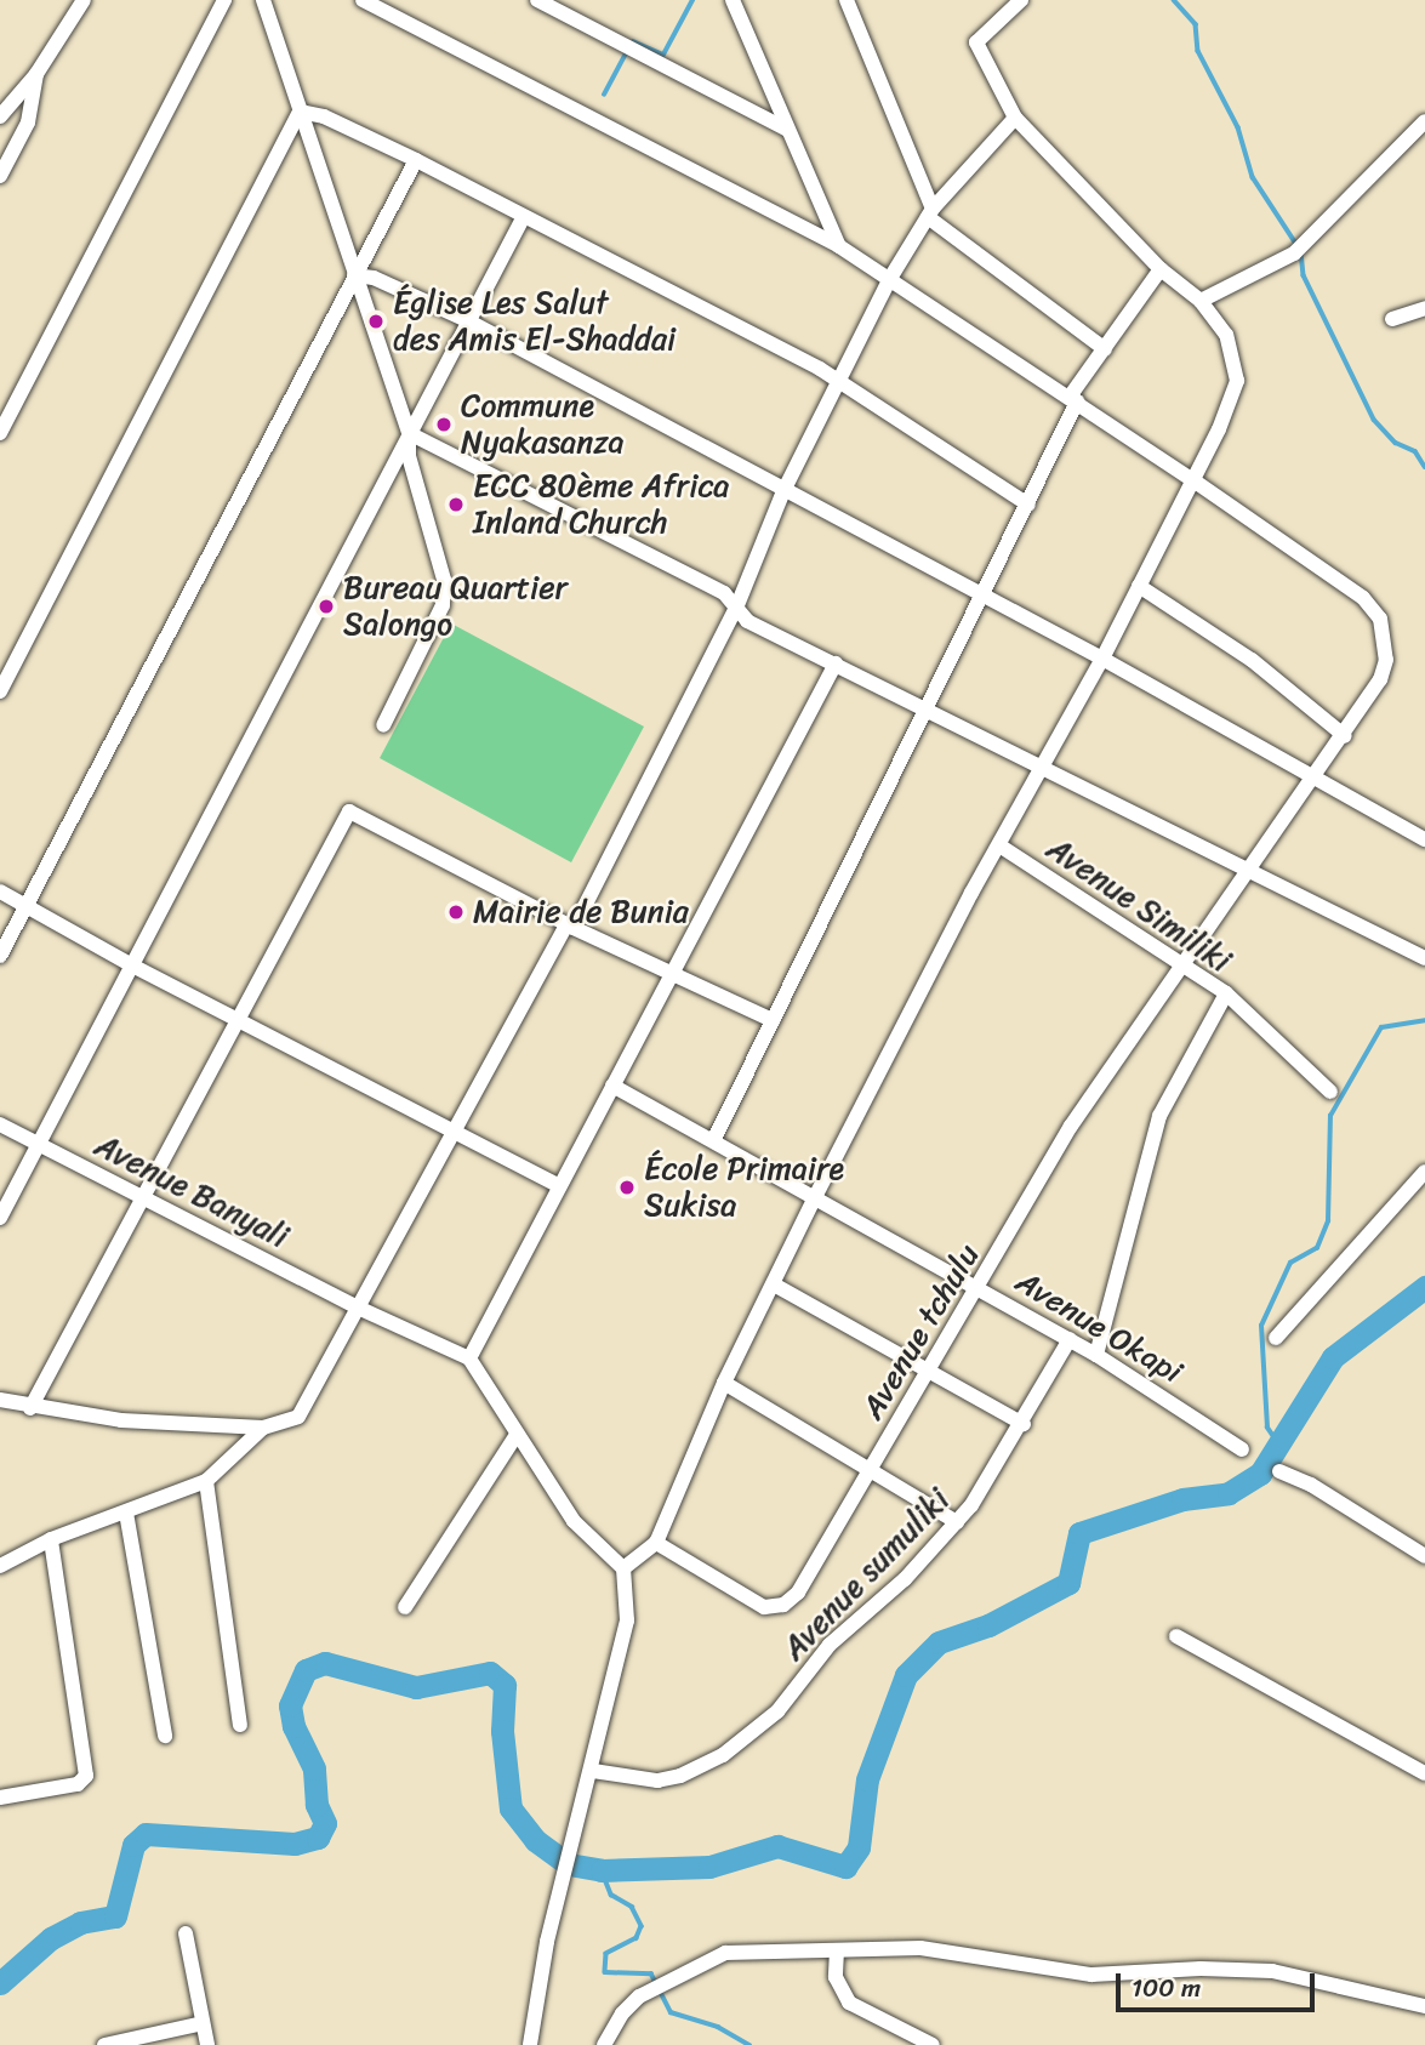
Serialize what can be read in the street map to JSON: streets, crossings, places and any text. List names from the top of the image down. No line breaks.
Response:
{"streets":{"street":["Avenue Similiki","Avenue Banyali","Avenue Okapi","Avenue tchulu","Avenue sumuliki"]},"crossings":[["Avenue Similiki","Avenue Okapi"],["Avenue Similiki","Avenue tchulu"],["Avenue Okapi","Avenue tchulu"],["Avenue Okapi","Avenue sumuliki"]],"places":["Église Les Salut des Amis El-Shaddai","Commune Nyakasanza","ECC 80ème Africa Inland Church","Bureau Quartier Salongo","Mairie de Bunia","École Primaire Sukisa"],"scale_bar":"100 m"}
